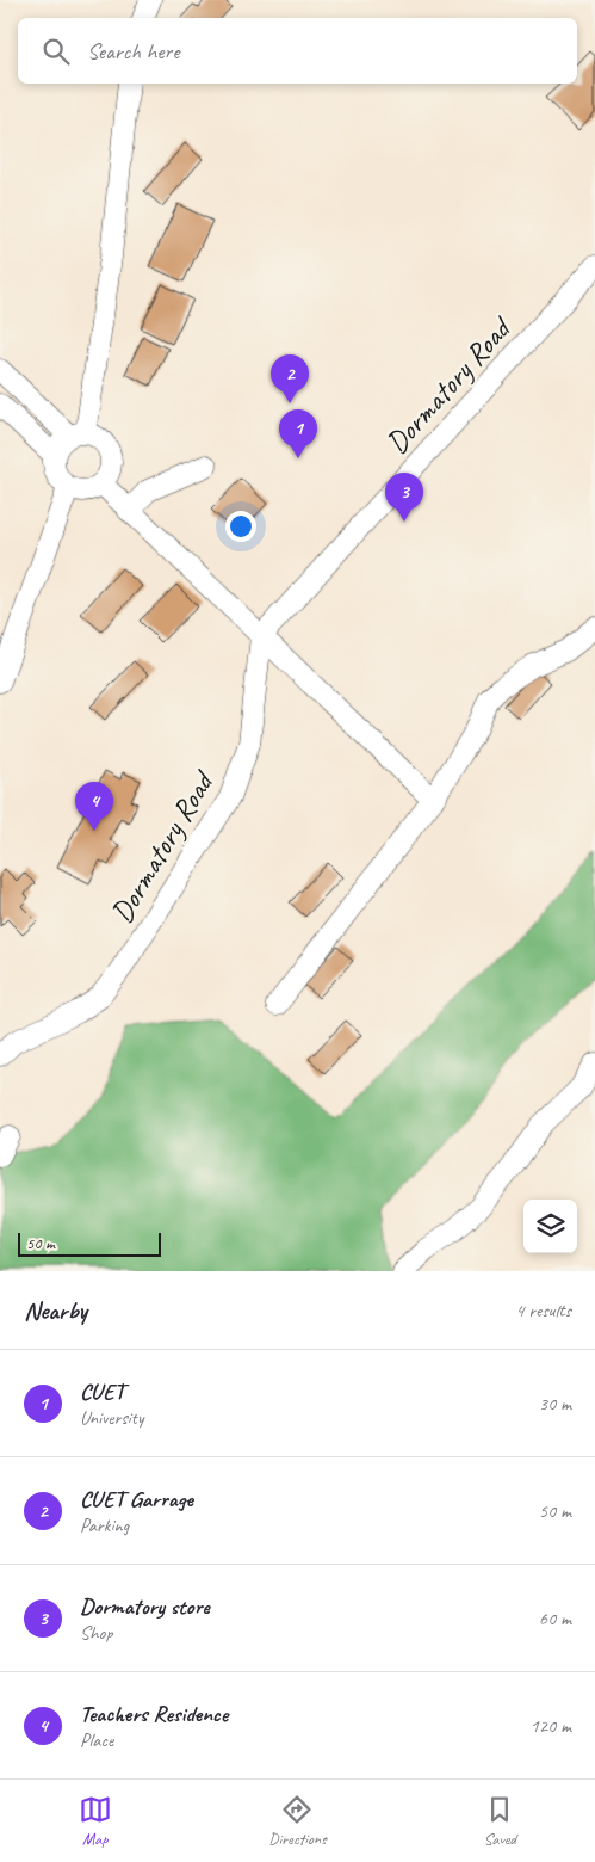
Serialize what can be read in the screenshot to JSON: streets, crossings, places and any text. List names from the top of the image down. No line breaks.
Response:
{"streets":{"street":["Dormatory Road"]},"scale_bar":"50 m","page":{"search":"Search here","pins":["2","1","3","4"],"scale":"50 m","heading":["Nearby","4 results"],"list":[{"mark":"1","name":"CUET","note":"University","value":"30 m"},{"mark":"2","name":"CUET Garrage","note":"Parking","value":"50 m"},{"mark":"3","name":"Dormatory store","note":"Shop","value":"60 m"},{"mark":"4","name":"Teachers Residence","note":"Place","value":"120 m"}],"nav":["Map","Directions","Saved"]}}
